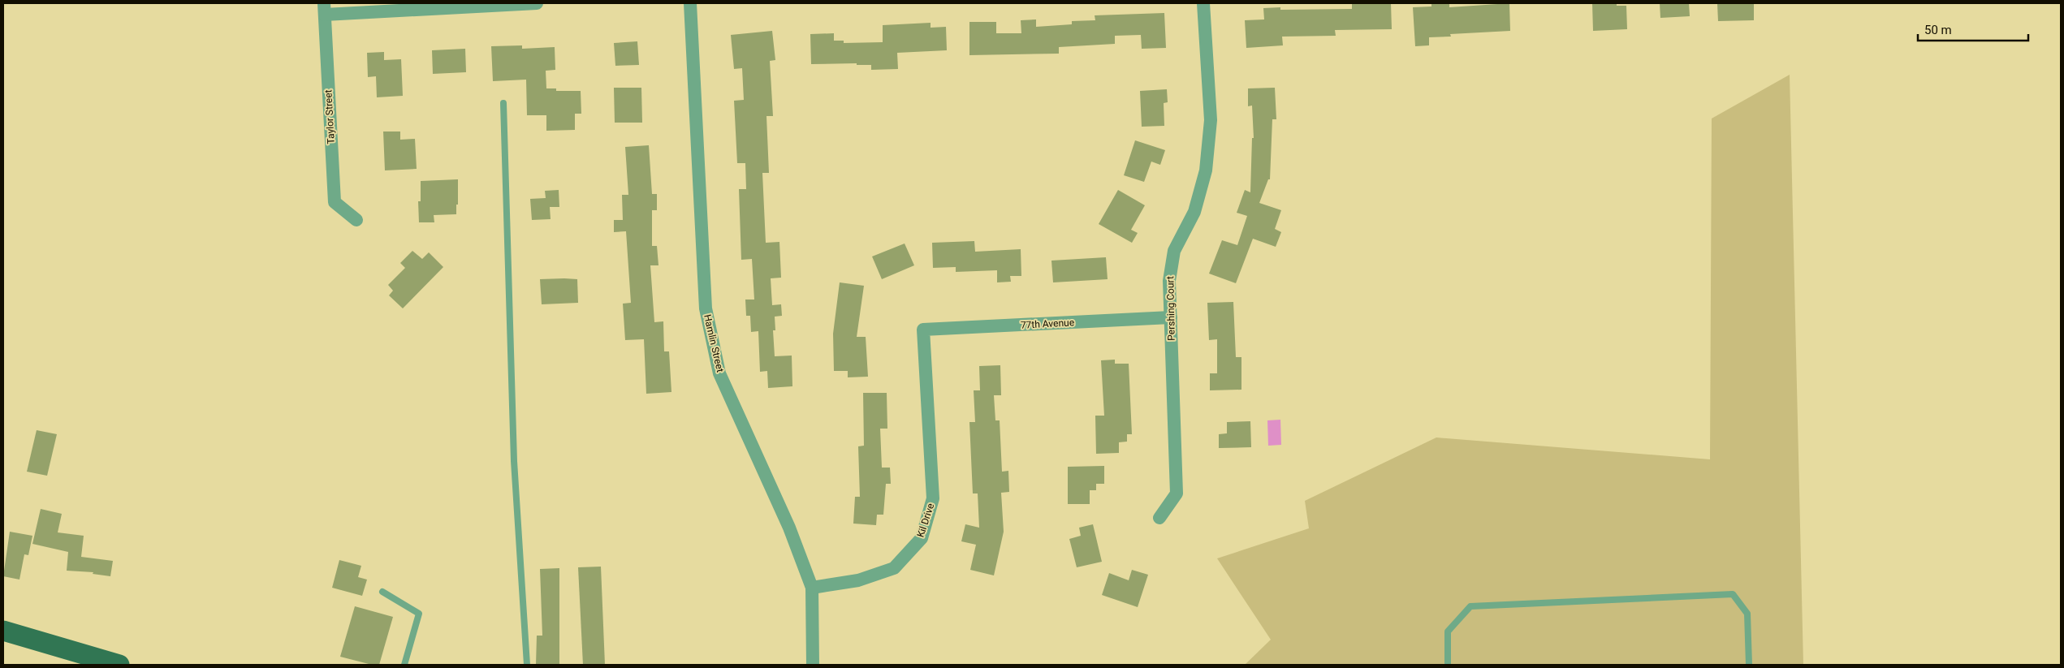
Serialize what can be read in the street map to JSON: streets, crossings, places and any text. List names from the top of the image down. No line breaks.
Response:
{"streets":{"street":["Taylor Street","Pershing Court","77th Avenue","Hamlin Street","Kil Drive"]},"crossings":[["Pershing Court","77th Avenue"],["77th Avenue","Kil Drive"],["Hamlin Street","Kil Drive"]],"scale_bar":"50 m"}
